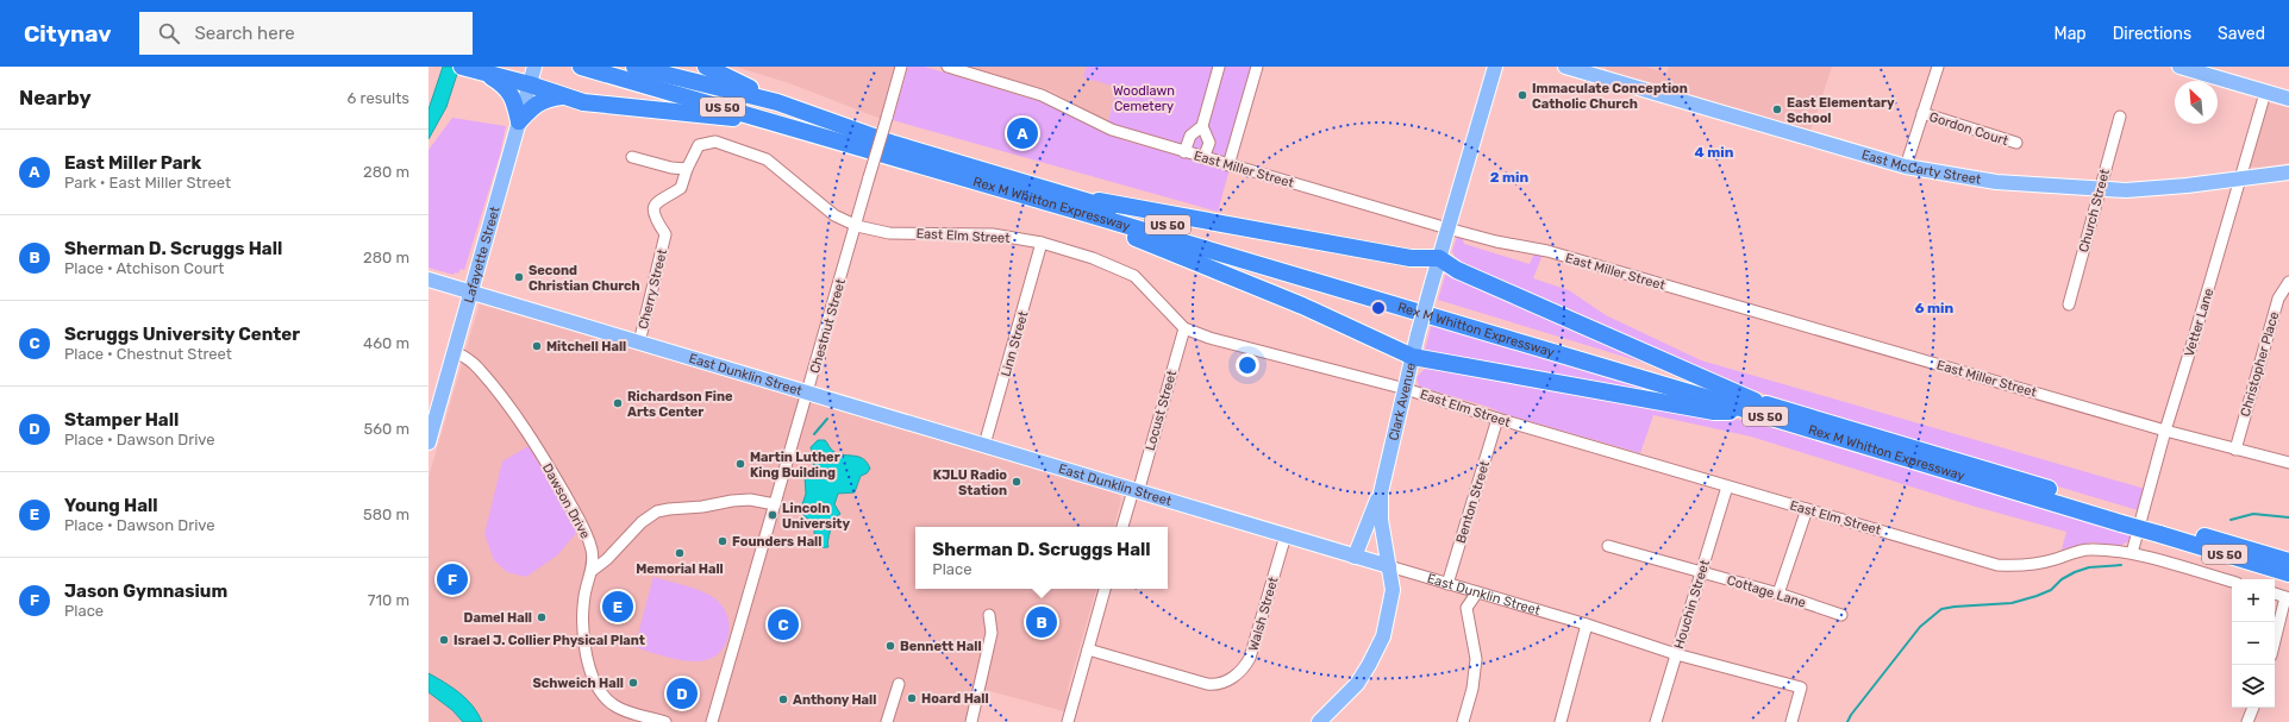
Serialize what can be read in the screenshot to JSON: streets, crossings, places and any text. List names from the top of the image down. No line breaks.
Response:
{"streets":{"highway":["US 50","Rex M Whitton Expressway"],"main road":["East McCarty Street","Lafayette Street","East Dunklin Street","Clark Avenue"],"street":["Gordon Court","East Miller Street","Church Street","East Elm Street","Cherry Street","Vetter Lane","Chestnut Street","Linn Street","Christopher Place","Locust Street","Dawson Drive","Benton Street","Cottage Lane","Houchin Street","Walsh Street"]},"crossings":[["East McCarty Street","Church Street"],["East McCarty Street","Vetter Lane"],["East Miller Street","Vetter Lane"],["East Miller Street","Christopher Place"],["East Miller Street","Clark Avenue"],["East Elm Street","Cherry Street"],["East Elm Street","Vetter Lane"],["East Elm Street","Chestnut Street"],["East Elm Street","Linn Street"],["East Elm Street","Clark Avenue"],["East Elm Street","Locust Street"],["East Elm Street","Benton Street"],["East Elm Street","Houchin Street"],["Lafayette Street","East Dunklin Street"],["Lafayette Street","Dawson Drive"],["Cherry Street","East Dunklin Street"],["Chestnut Street","East Dunklin Street"],["Linn Street","East Dunklin Street"],["East Dunklin Street","Clark Avenue"],["East Dunklin Street","Locust Street"],["East Dunklin Street","Benton Street"],["East Dunklin Street","Houchin Street"],["East Dunklin Street","Walsh Street"],["Cottage Lane","Houchin Street"]],"parks":["Woodlawn Cemetery"],"places":["Immaculate Conception Catholic Church","East Elementary School","Second Christian Church","Mitchell Hall","Richardson Fine Arts Center","Martin Luther King Building","KJLU Radio Station","Lincoln University","Founders Hall","Memorial Hall","Damel Hall","Israel J. Collier Physical Plant","Bennett Hall","Schweich Hall","Hoard Hall","Anthony Hall"],"north":"top left","page":{"header":"Citynav","search":"Search here","nav":["Map","Directions","Saved"],"heading":["Nearby","6 results"],"pins":["A","F","E","B","C","D"],"list":[{"mark":"A","name":"East Miller Park","note":"Park · East Miller Street","value":"280 m"},{"mark":"B","name":"Sherman D. Scruggs Hall","note":"Place · Atchison Court","value":"280 m"},{"mark":"C","name":"Scruggs University Center","note":"Place · Chestnut Street","value":"460 m"},{"mark":"D","name":"Stamper Hall","note":"Place · Dawson Drive","value":"560 m"},{"mark":"E","name":"Young Hall","note":"Place · Dawson Drive","value":"580 m"},{"mark":"F","name":"Jason Gymnasium","note":"Place","value":"710 m"}],"popup":["Sherman D. Scruggs Hall","Place"],"map_buttons":["+","−"]},"rings":["4 min","2 min","6 min"]}
